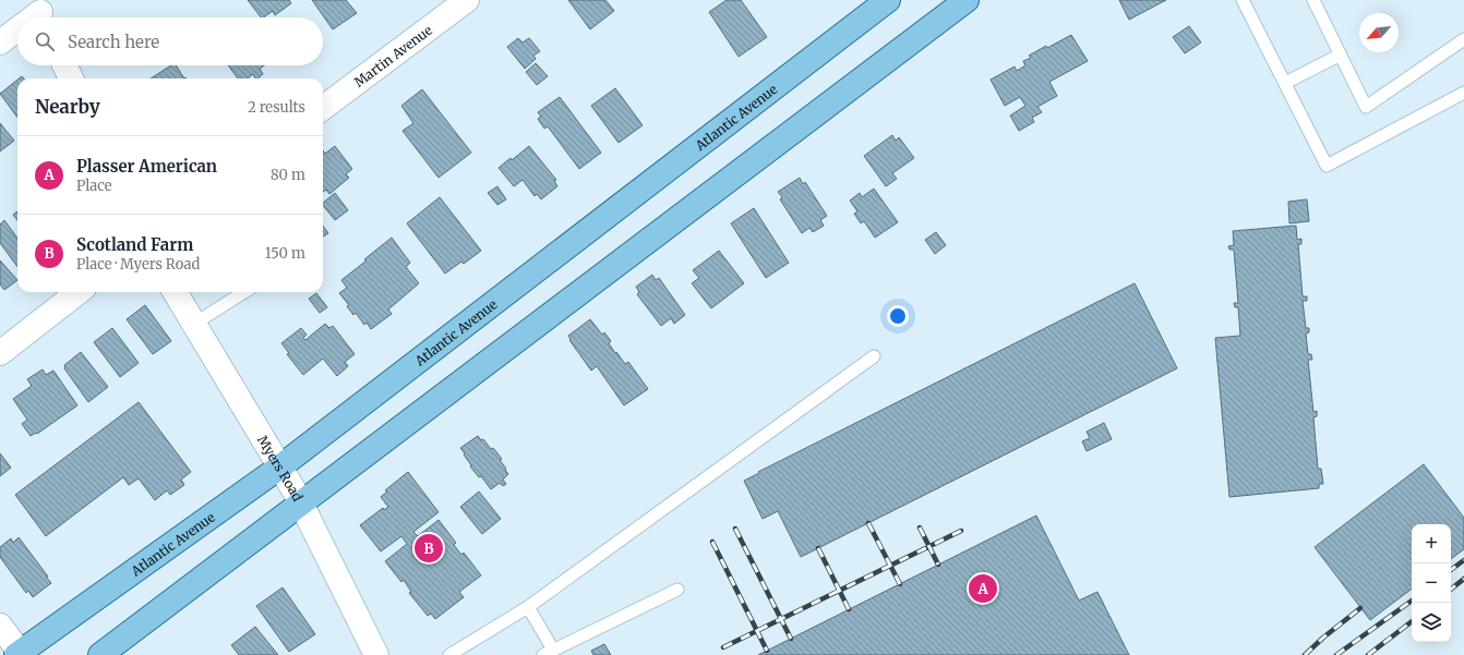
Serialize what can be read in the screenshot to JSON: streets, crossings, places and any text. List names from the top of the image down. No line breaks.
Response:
{"streets":{"main road":["Atlantic Avenue"],"street":["Martin Avenue","Myers Road"]},"crossings":[["Atlantic Avenue","Myers Road"]],"north":"bottom left","page":{"search":"Search here","heading":["Nearby","2 results"],"list":[{"mark":"A","name":"Plasser American","note":"Place","value":"80 m"},{"mark":"B","name":"Scotland Farm","note":"Place · Myers Road","value":"150 m"}],"map_buttons":["+","−"],"pins":["B","A"]}}
